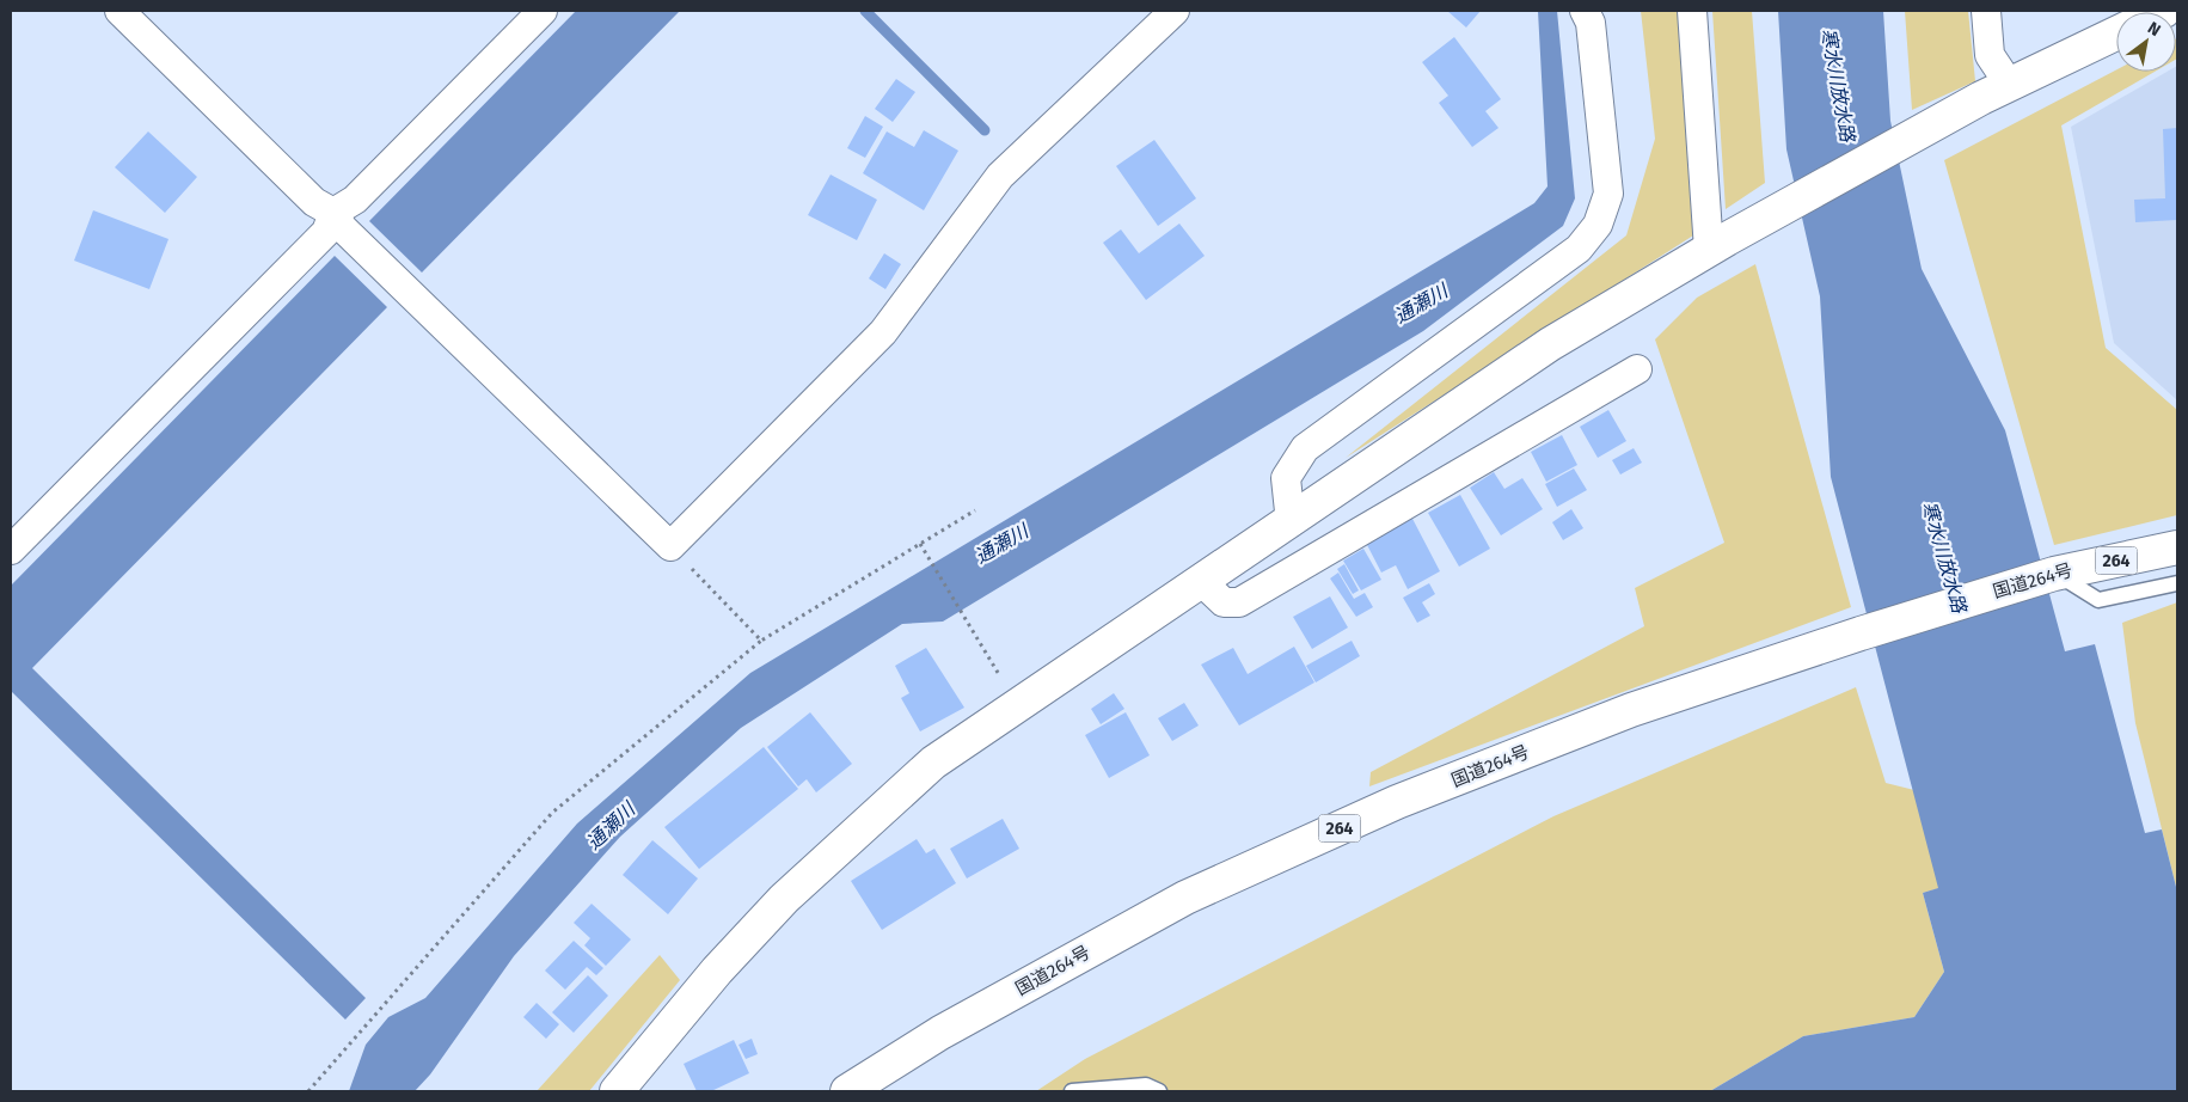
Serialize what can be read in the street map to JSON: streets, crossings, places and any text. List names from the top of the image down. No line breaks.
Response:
{"streets":{"main road":["264","国道264号"]},"water":["寒水川放水路","通瀬川"],"north":"top right"}
